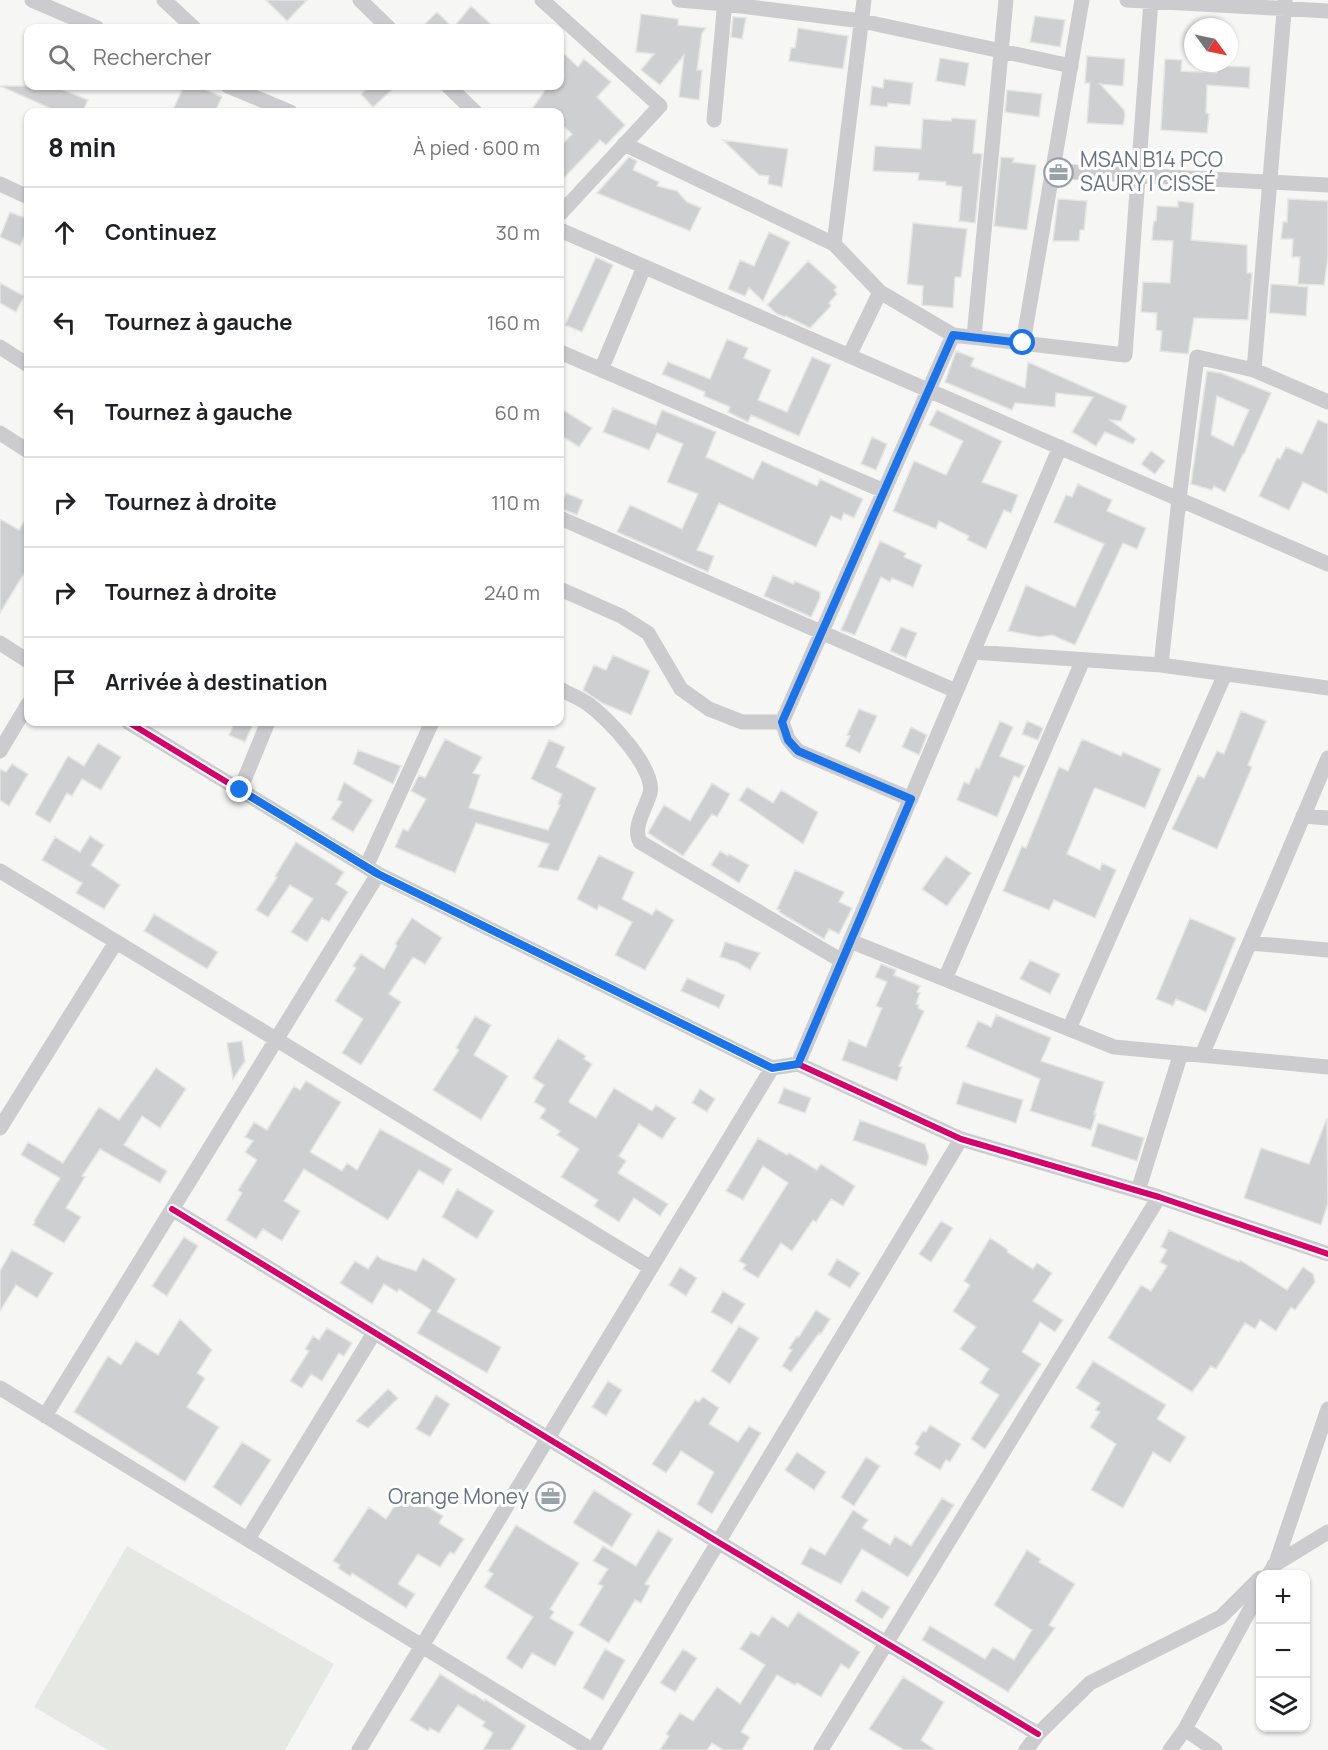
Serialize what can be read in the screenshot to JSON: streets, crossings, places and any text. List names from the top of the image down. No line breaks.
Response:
{"places":{"office":["MSAN B14 PCO SAURY I CISSÉ","Orange Money"]},"north":"bottom right","page":{"search":"Rechercher","heading":["8 min","À pied · 600 m"],"list":[["Continuez","30 m"],["Tournez à gauche","160 m"],["Tournez à gauche","60 m"],["Tournez à droite","110 m"],["Tournez à droite","240 m"],"Arrivée à destination"],"map_buttons":["+","−"]}}
